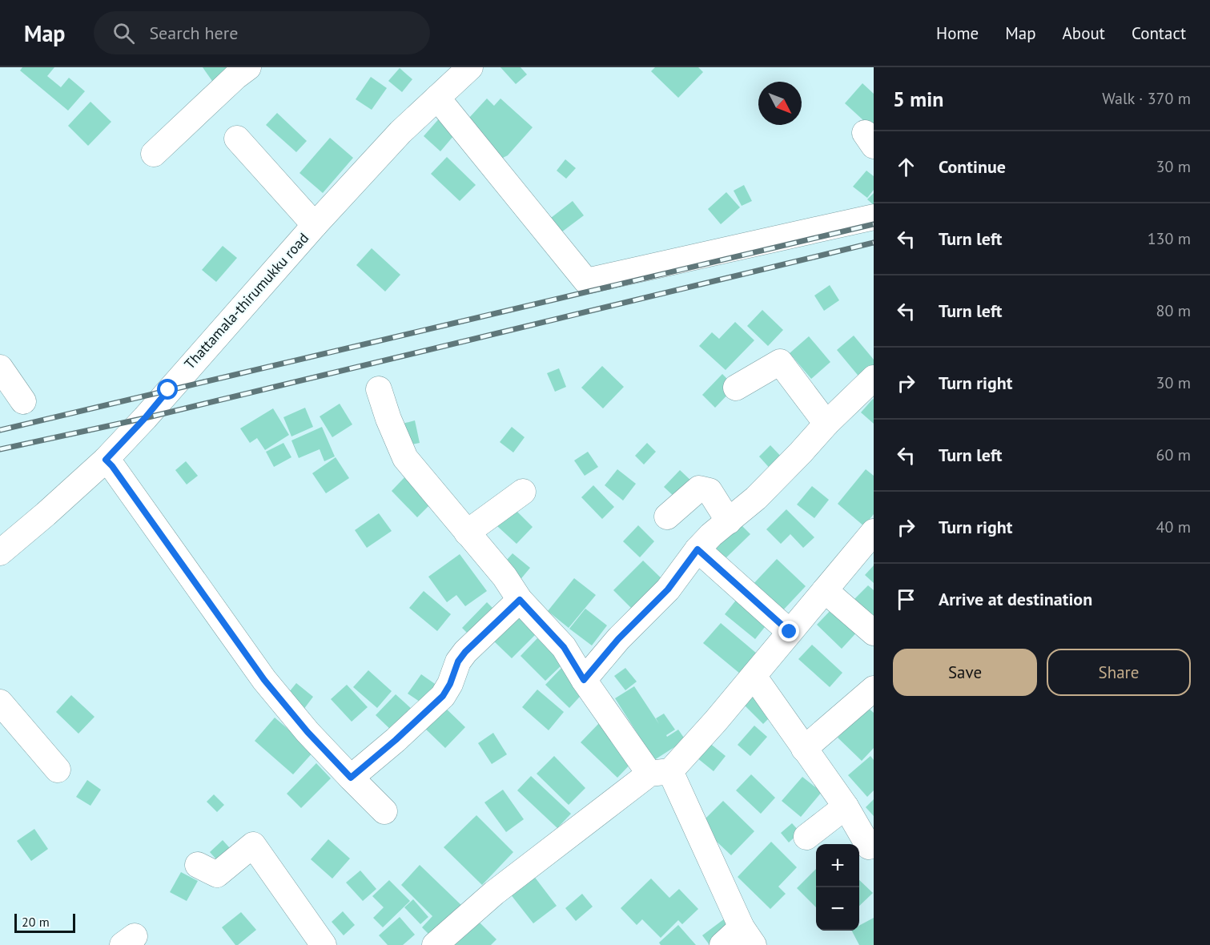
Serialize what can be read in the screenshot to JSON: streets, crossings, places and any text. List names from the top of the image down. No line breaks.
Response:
{"streets":{"street":["Thattamala-thirumukku road"]},"scale_bar":"20 m","north":"bottom right","page":{"header":"Map","search":"Search here","nav":["Home","Map","About","Contact"],"heading":["5 min","Walk · 370 m"],"list":[["Continue","30 m"],["Turn left","130 m"],["Turn left","80 m"],["Turn right","30 m"],["Turn left","60 m"],["Turn right","40 m"],"Arrive at destination"],"buttons":["Save","Share"],"map_buttons":["+","−"],"scale":"20 m"}}
